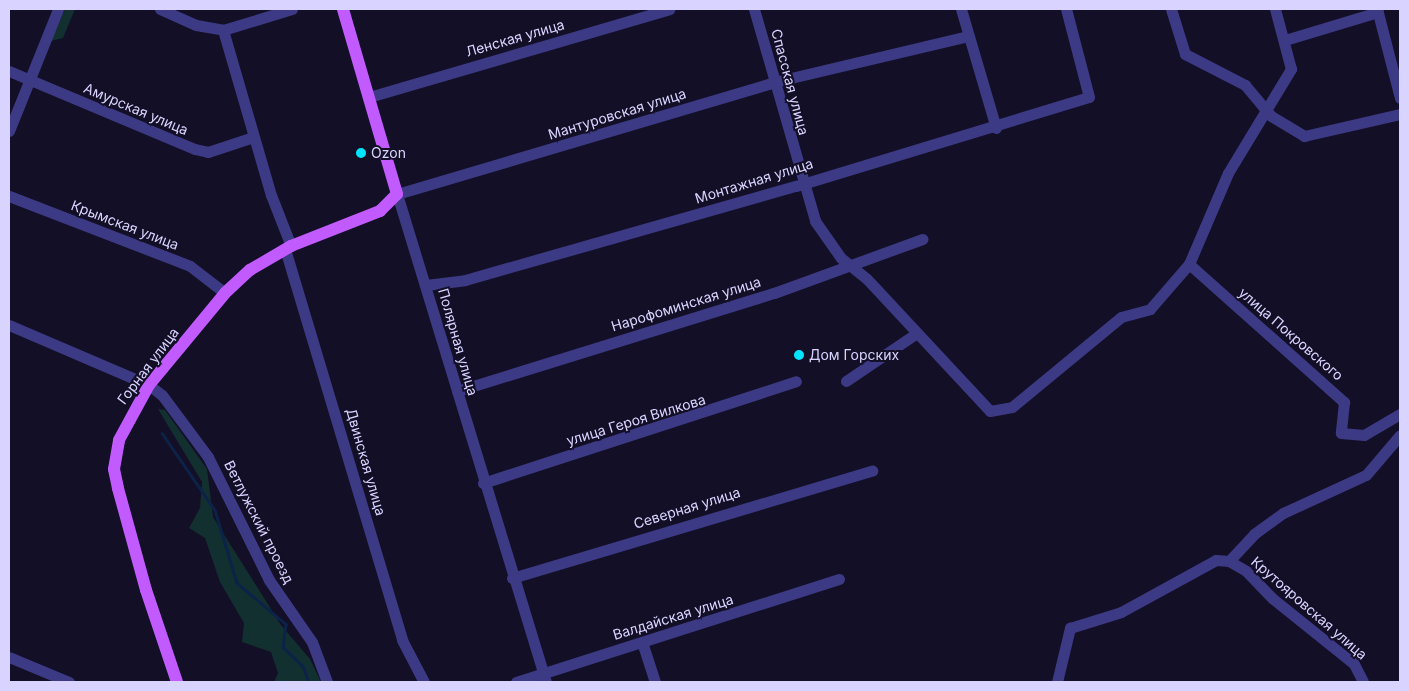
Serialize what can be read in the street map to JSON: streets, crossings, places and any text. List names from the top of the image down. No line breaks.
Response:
{"streets":{"main road":["Мантуровская улица","Полярная улица","Горная улица"],"street":["Ленская улица","Спасская улица","Амурская улица","Монтажная улица","Крымская улица","Нарофоминская улица","улица Покровского","улица Героя Вилкова","Двинская улица","Северная улица","Ветлужский проезд","Крутояровская улица","Валдайская улица"]},"crossings":[["Ленская улица","Полярная улица"],["Спасская улица","Мантуровская улица"],["Спасская улица","Монтажная улица"],["Спасская улица","Нарофоминская улица"],["Спасская улица","улица Покровского"],["Амурская улица","Двинская улица"],["Мантуровская улица","Полярная улица"],["Мантуровская улица","Горная улица"],["Мантуровская улица","Двинская улица"],["Монтажная улица","Полярная улица"],["Крымская улица","Горная улица"],["Нарофоминская улица","Полярная улица"],["Полярная улица","улица Героя Вилкова"],["Полярная улица","Северная улица"],["Полярная улица","Валдайская улица"],["Горная улица","Двинская улица"],["Горная улица","Ветлужский проезд"]],"places":["Ozon","Дом Горских"]}
